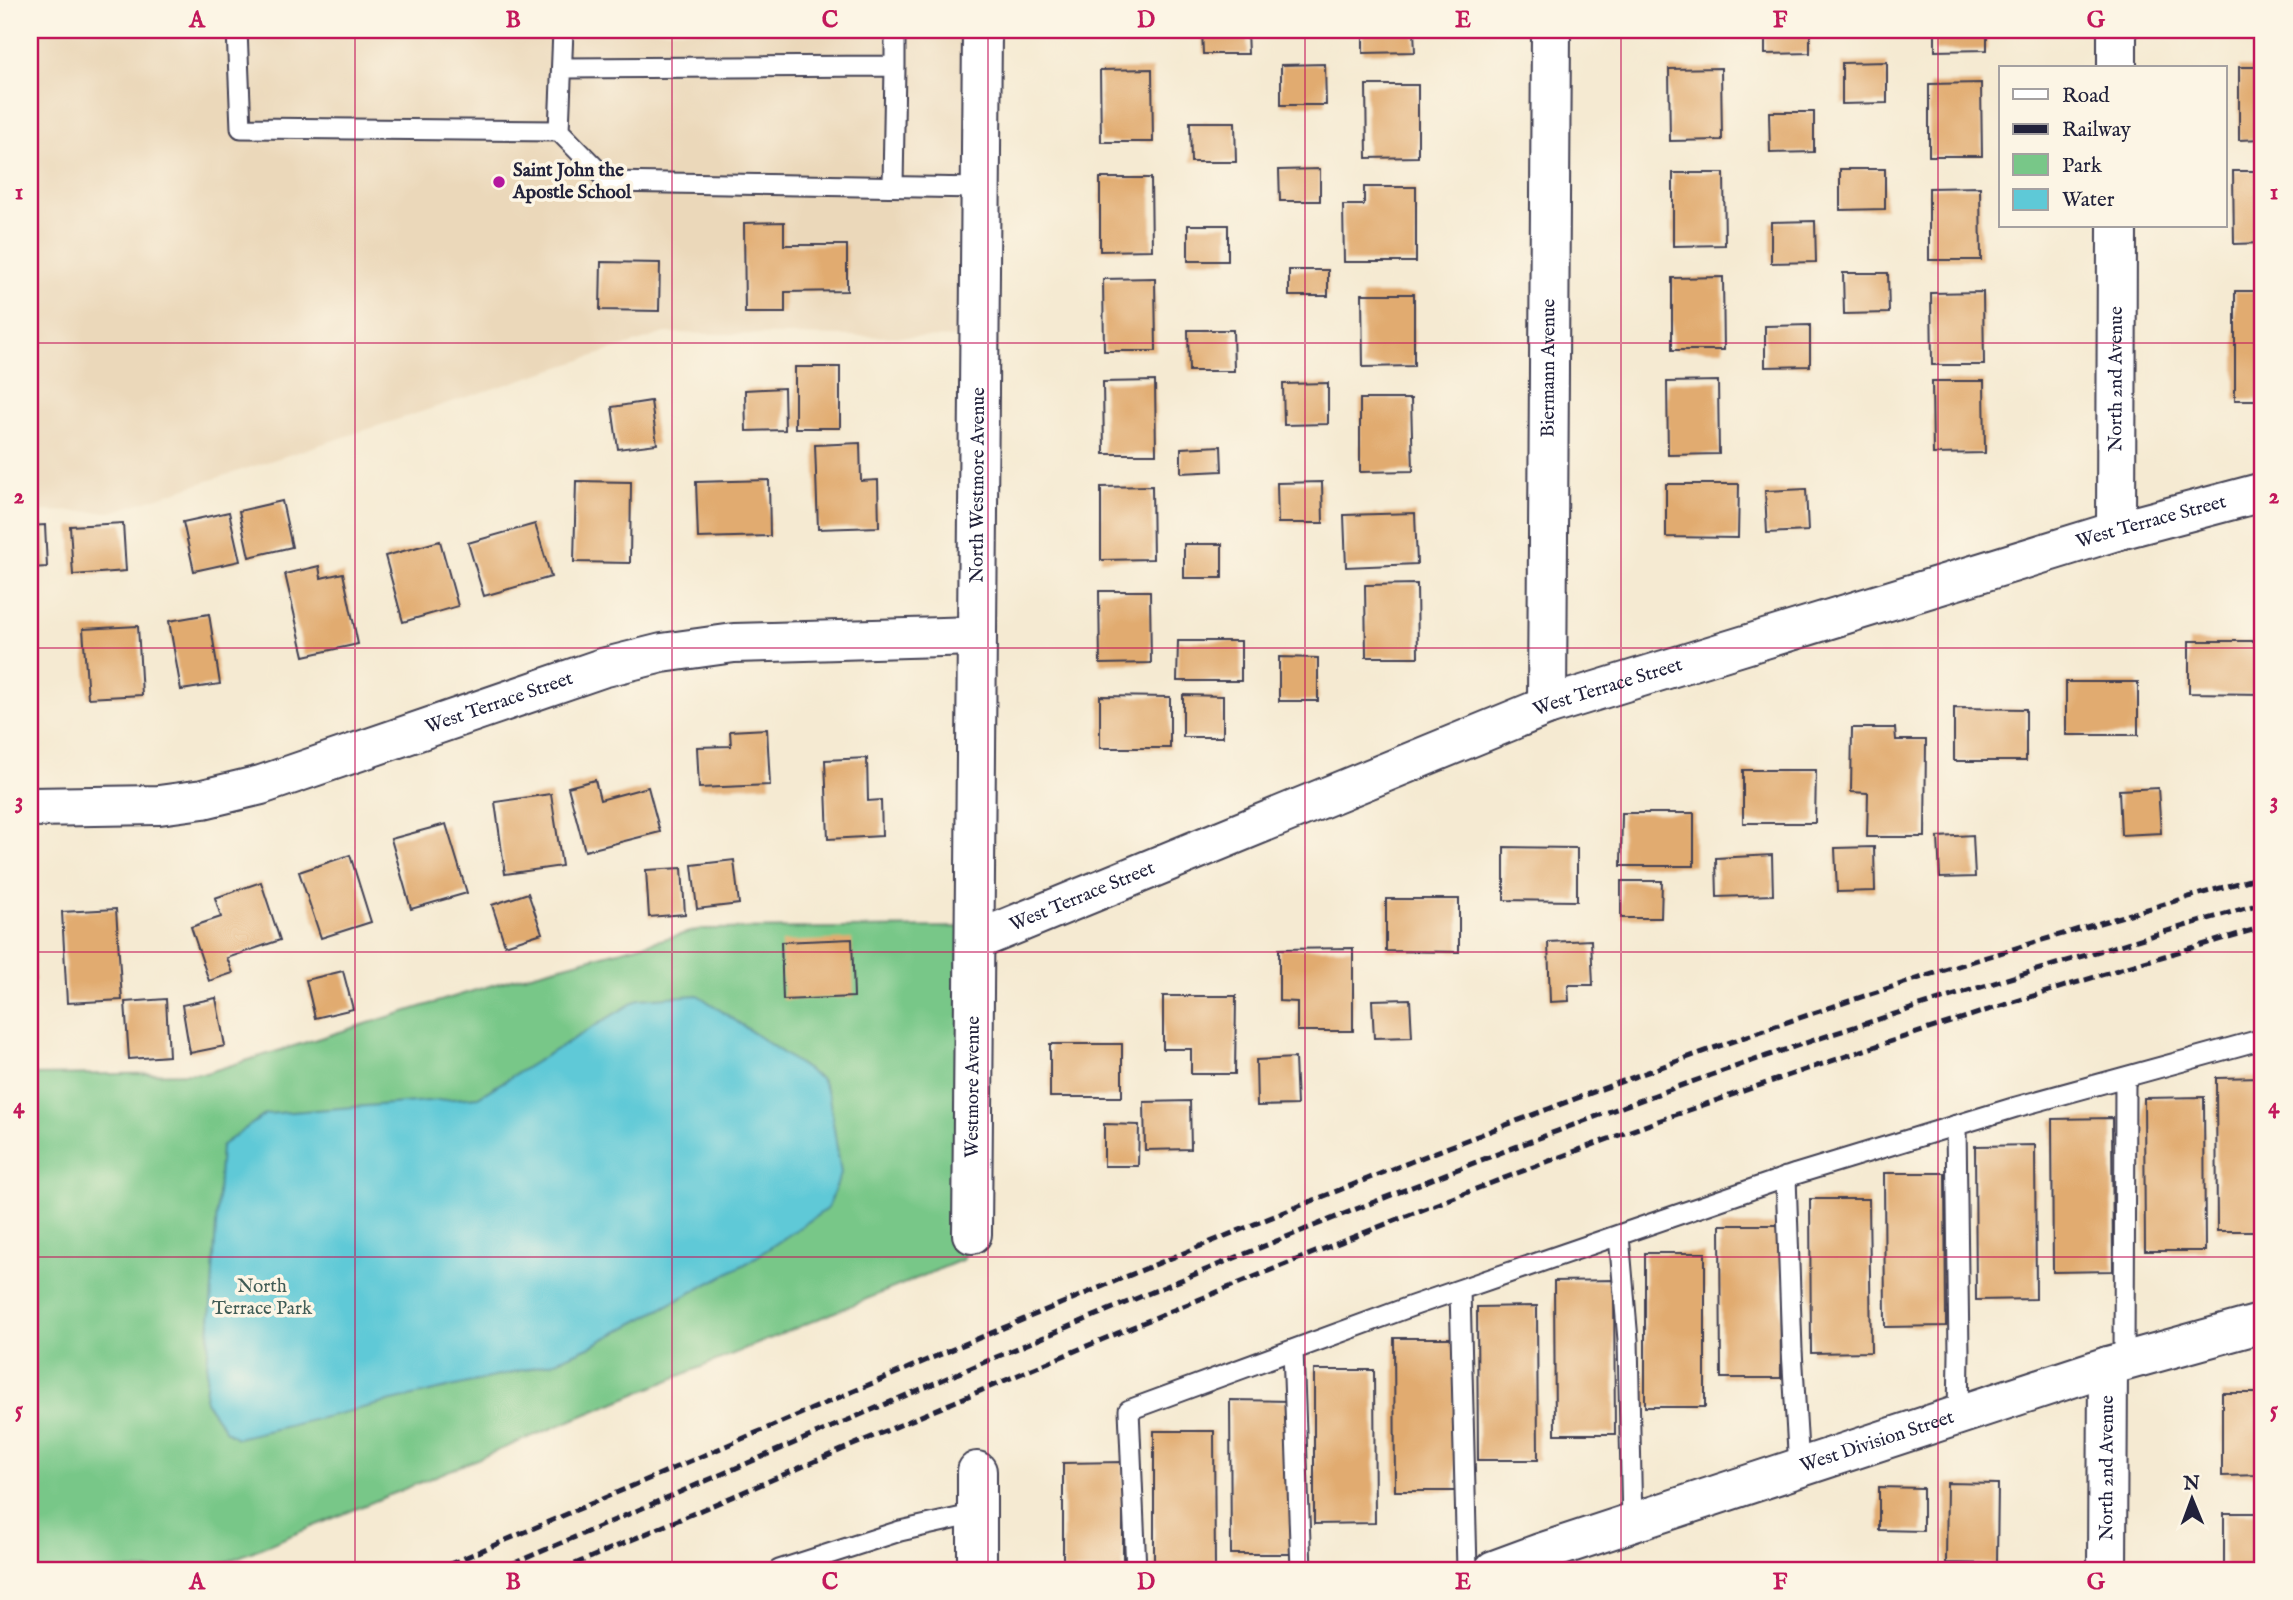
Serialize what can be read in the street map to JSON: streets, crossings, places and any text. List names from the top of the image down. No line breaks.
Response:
{"streets":{"street":["Biermann Avenue","North 2nd Avenue","North Westmore Avenue","West Terrace Street","Westmore Avenue","West Division Street"]},"crossings":[["Biermann Avenue","West Terrace Street"],["North 2nd Avenue","West Terrace Street"],["North 2nd Avenue","West Division Street"],["North Westmore Avenue","West Terrace Street"],["North Westmore Avenue","Westmore Avenue"],["West Terrace Street","Westmore Avenue"]],"parks":["North Terrace Park"],"places":["Saint John the Apostle School"],"legend":["Road","Railway","Park","Water"],"north":"top","grid":{"columns":["A","B","C","D","E","F","G"],"rows":["1","2","3","4","5"]}}
